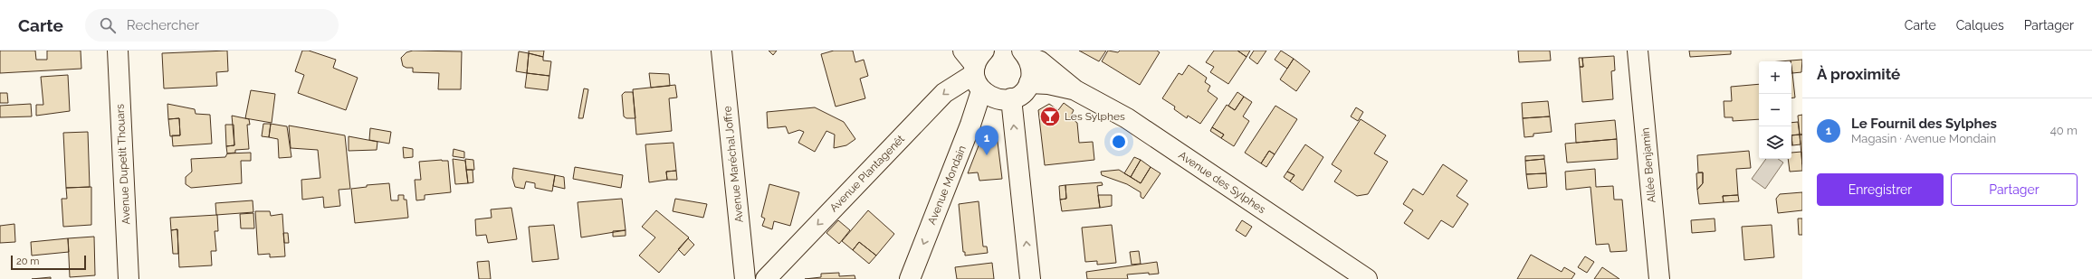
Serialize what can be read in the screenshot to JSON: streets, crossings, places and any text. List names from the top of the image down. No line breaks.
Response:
{"streets":{"street":["Avenue Dupetit Thouars","Avenue Maréchal Joffre","Allée Benjamin","Avenue Plantagenêt","Avenue des Sylphes","Avenue Mondain"]},"crossings":[["Avenue Plantagenêt","Avenue Mondain"]],"one_way":["Avenue Plantagenêt"],"places":{"bar":["Les Sylphes"]},"scale_bar":"20 m","page":{"header":"Carte","search":"Rechercher","nav":["Carte","Calques","Partager"],"heading":"À proximité","map_buttons":["+","−"],"list":[{"mark":"1","name":"Le Fournil des Sylphes","note":"Magasin · Avenue Mondain","value":"40 m"}],"pins":"1","buttons":["Enregistrer","Partager"],"scale":"20 m"}}
